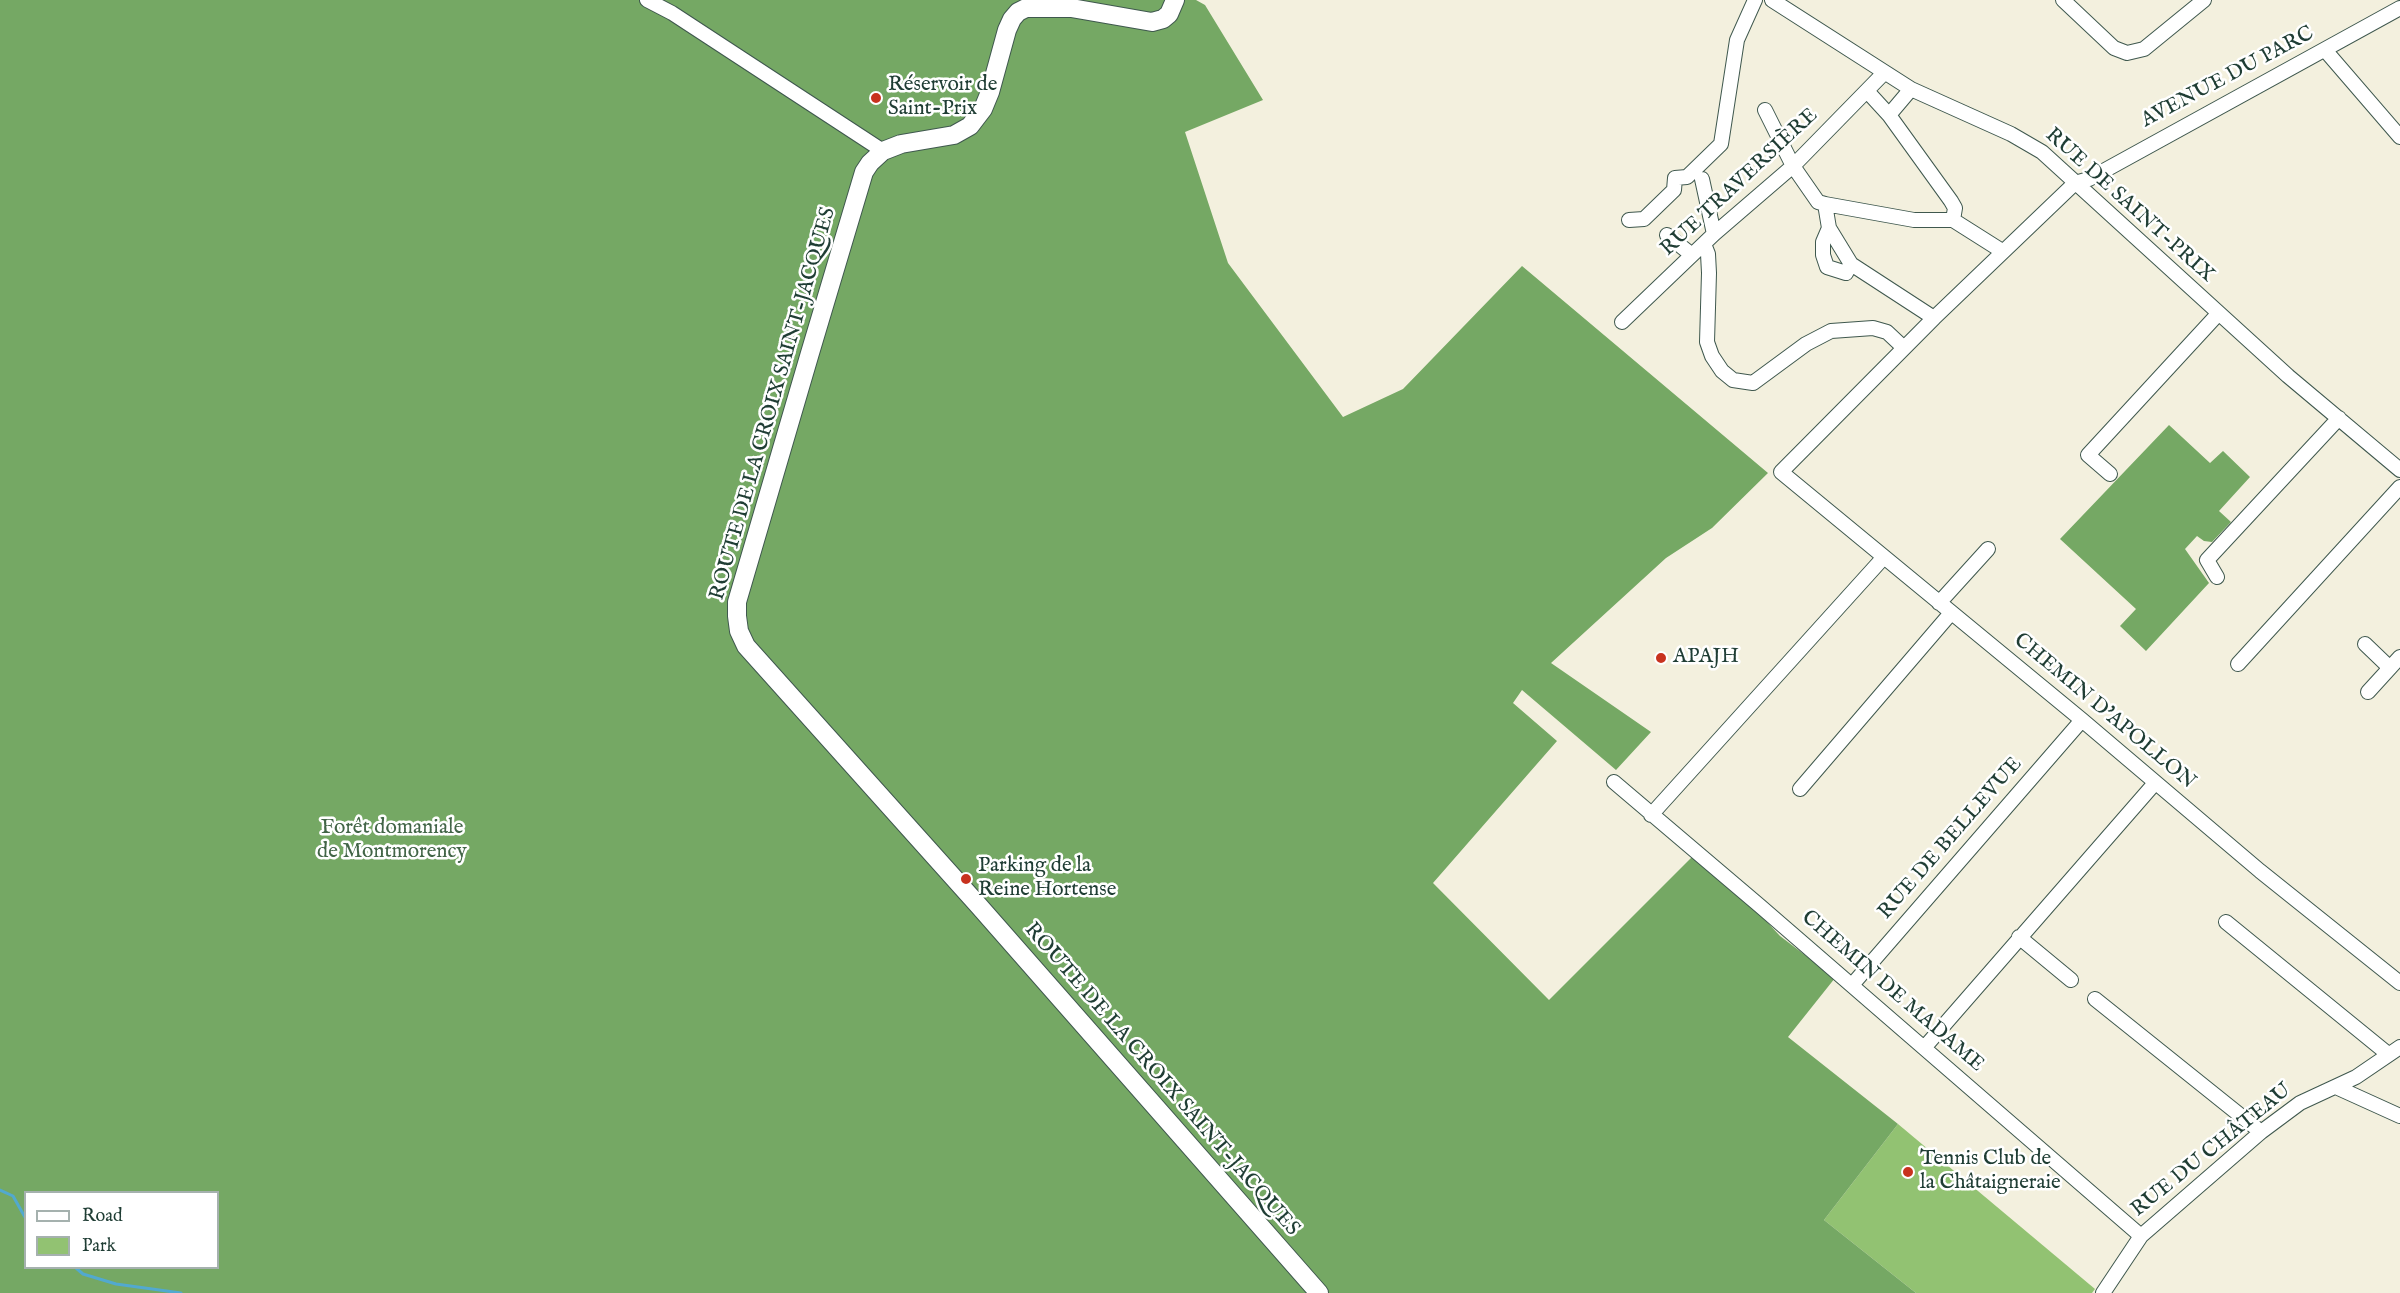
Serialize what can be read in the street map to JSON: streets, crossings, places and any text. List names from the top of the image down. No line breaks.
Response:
{"streets":{"street":["AVENUE DU PARC","RUE TRAVERSIÈRE","RUE DE SAINT-PRIX","ROUTE DE LA CROIX SAINT-JACQUES","CHEMIN D'APOLLON","RUE DE BELLEVUE","CHEMIN DE MADAME","RUE DU CHÂTEAU"]},"crossings":[["AVENUE DU PARC","RUE DE SAINT-PRIX"],["RUE TRAVERSIÈRE","RUE DE SAINT-PRIX"],["CHEMIN D'APOLLON","RUE DE BELLEVUE"],["RUE DE BELLEVUE","CHEMIN DE MADAME"],["CHEMIN DE MADAME","RUE DU CHÂTEAU"]],"parks":["Forêt domaniale de Montmorency"],"places":["Réservoir de Saint-Prix","APAJH","Parking de la Reine Hortense","Tennis Club de la Châtaigneraie"],"legend":["Road","Park"]}
